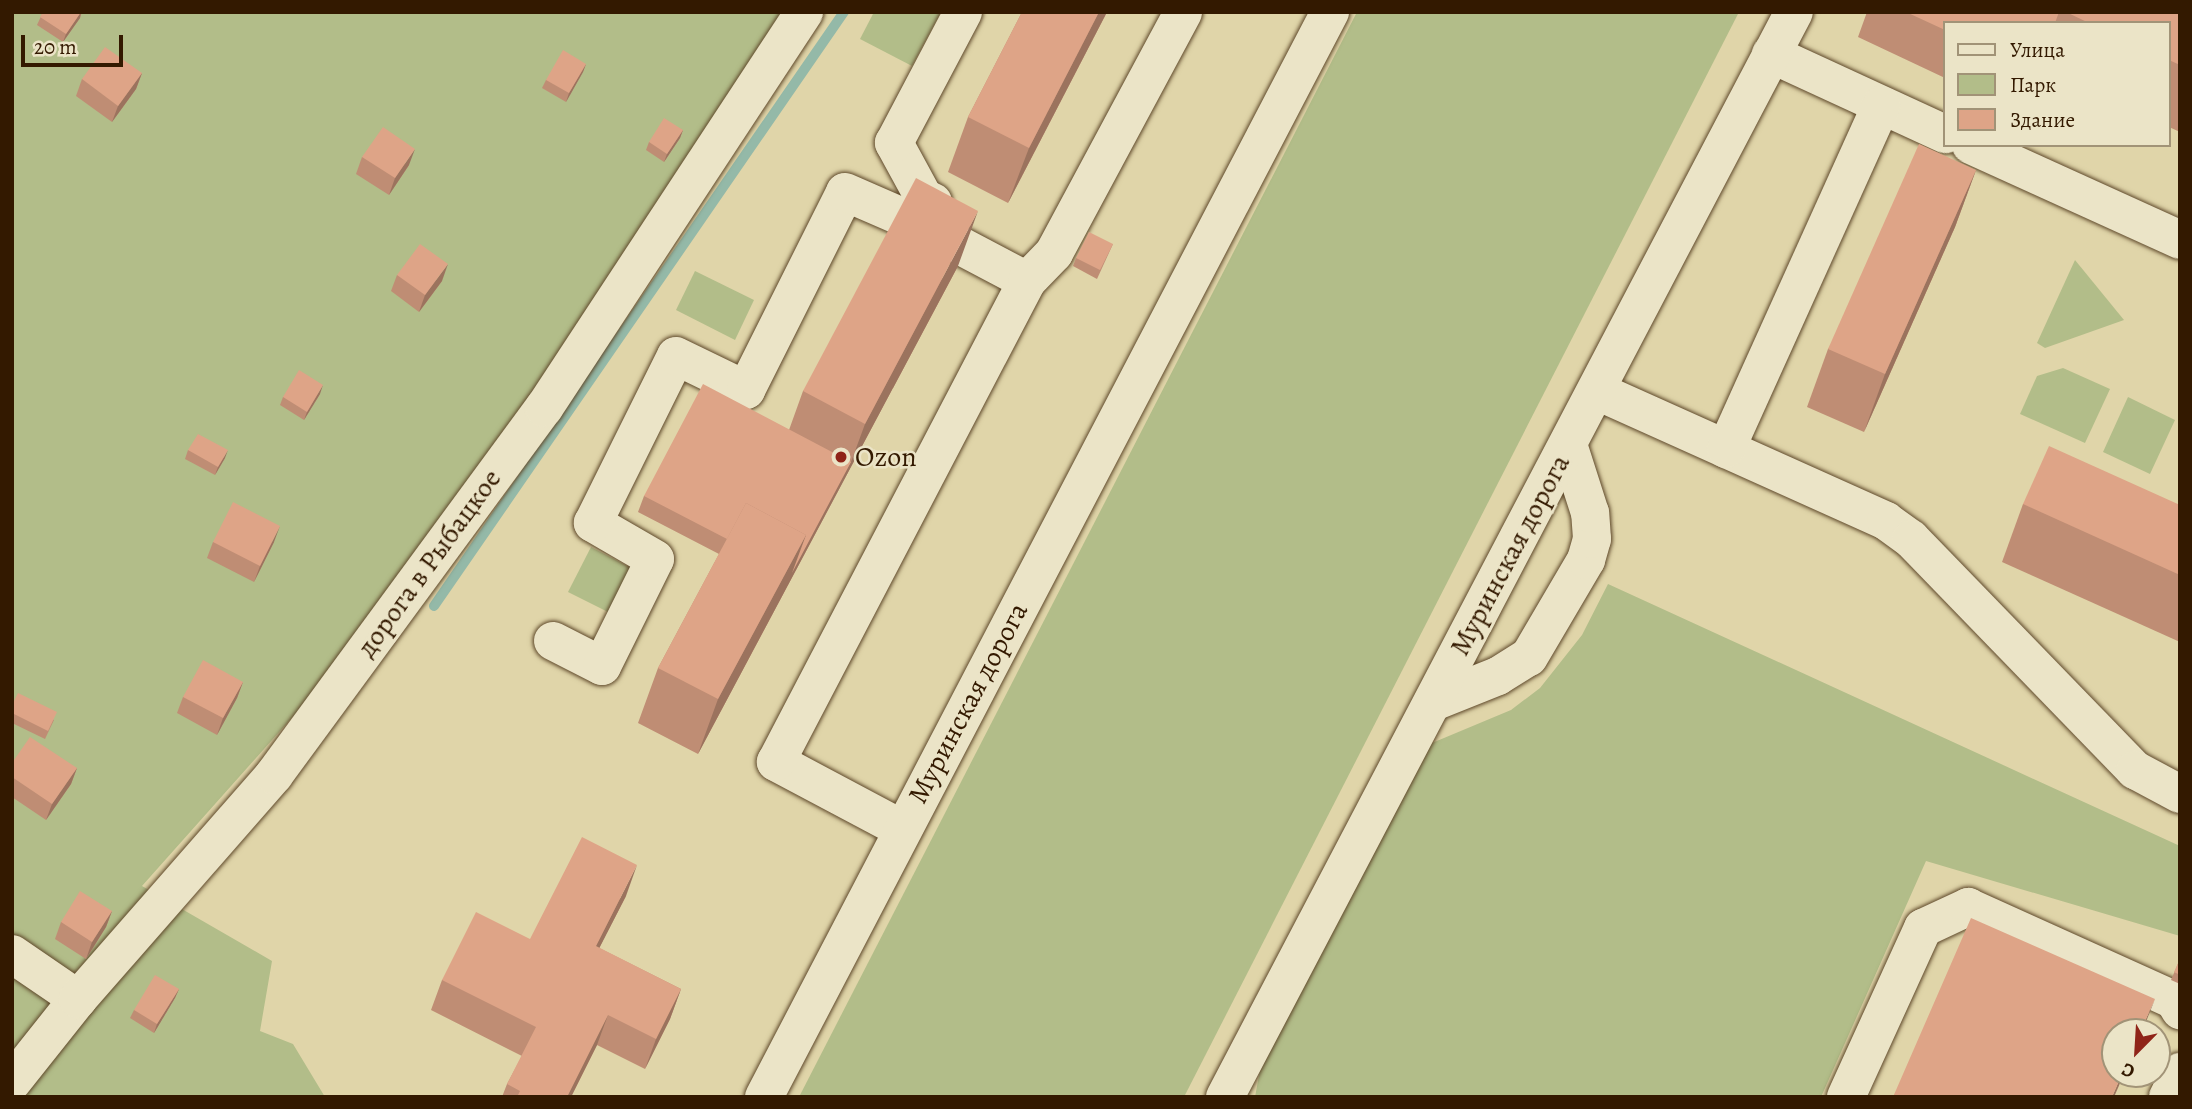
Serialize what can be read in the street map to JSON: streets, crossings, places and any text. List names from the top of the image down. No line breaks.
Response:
{"streets":{"street":["Муринская дорога","дорога в Рыбацкое"]},"places":["Ozon"],"legend":["Улица","Парк","Здание"],"scale_bar":"20 m","north":"bottom left"}
